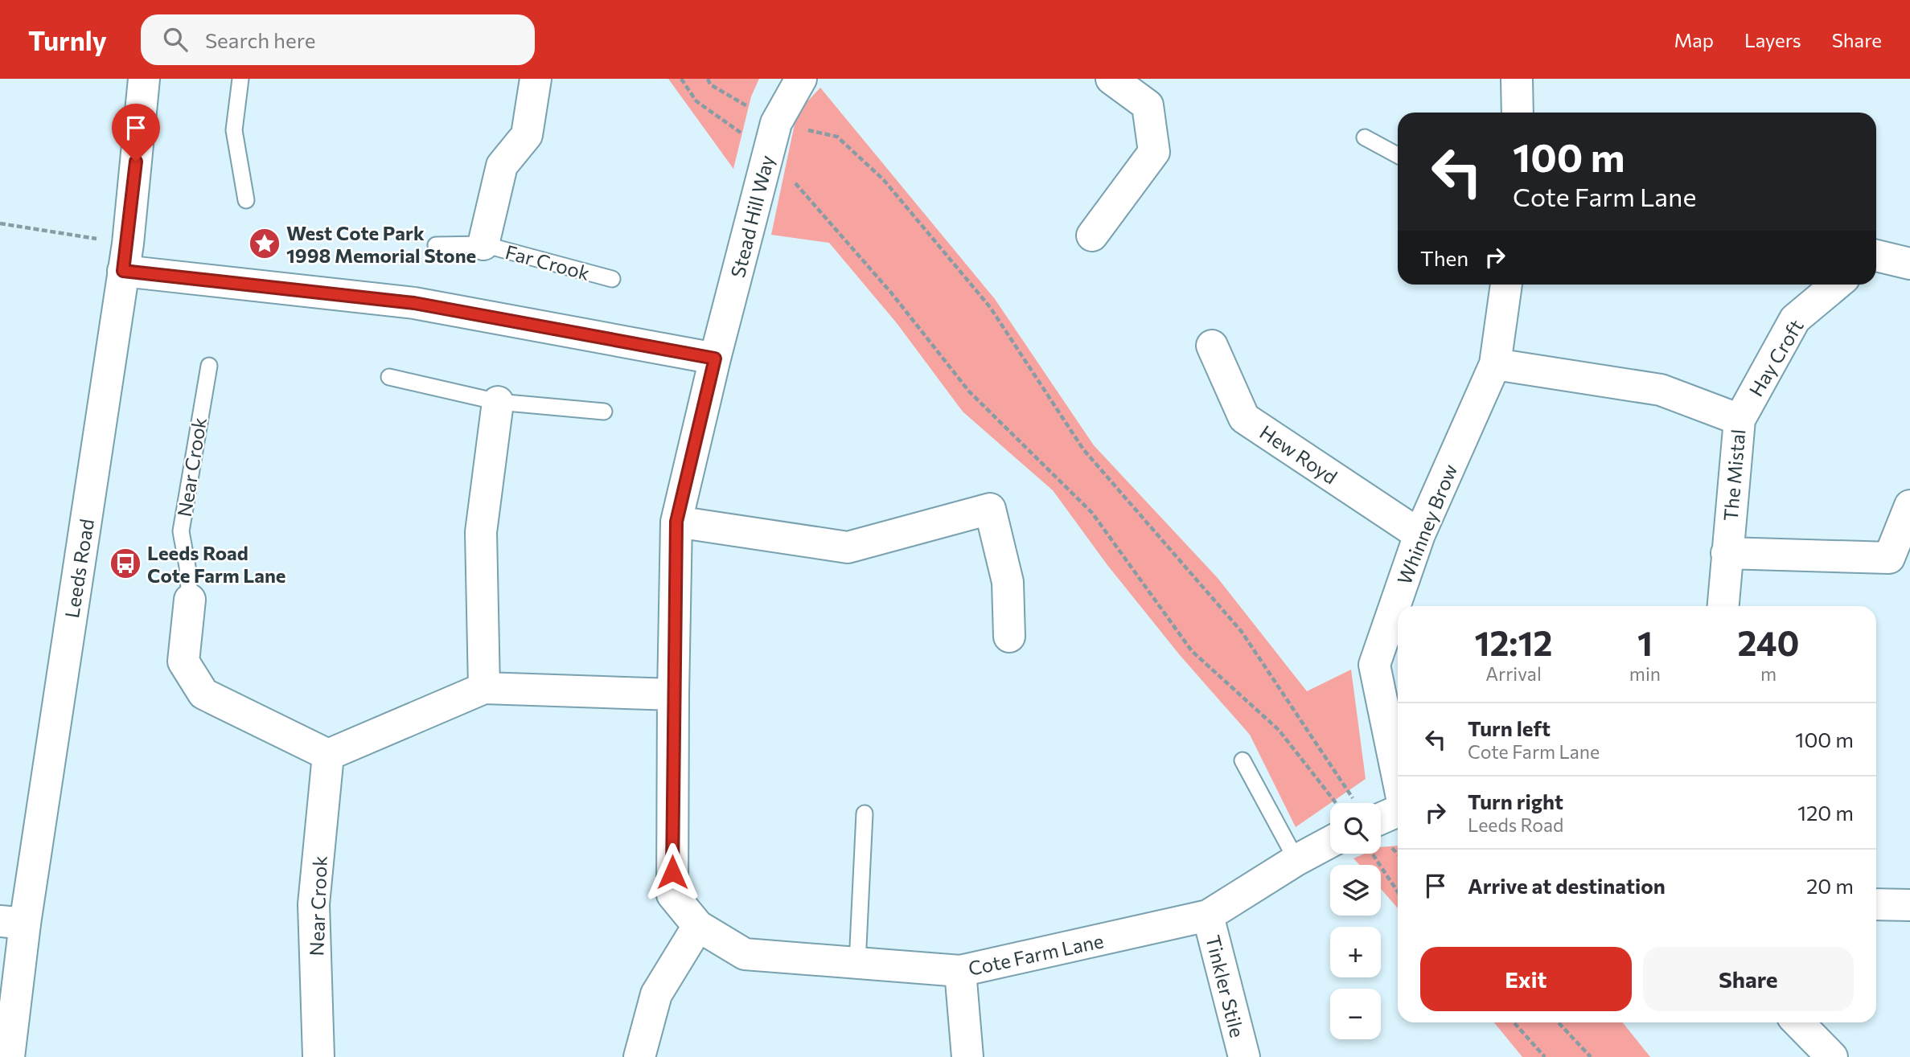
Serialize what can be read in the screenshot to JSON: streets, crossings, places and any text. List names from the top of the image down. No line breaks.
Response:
{"streets":{"street":["Stead Hill Way","Far Crook","Hay Croft","Hew Royd","Near Crook","The Mistal","Whinney Brow","Leeds Road","Cote Farm Lane","Tinkler Stile"]},"crossings":[["Stead Hill Way","Cote Farm Lane"],["Hay Croft","The Mistal"],["Hew Royd","Whinney Brow"],["The Mistal","Whinney Brow"],["Cote Farm Lane","Tinkler Stile"]],"places":{"place":["West Cote Park 1998 Memorial Stone"],"bus stop":["Leeds Road Cote Farm Lane"]},"page":{"header":"Turnly","search":"Search here","nav":["Map","Layers","Share"],"turn":["100 m","Cote Farm Lane"],"then":"Then","eta":["12:12","Arrival","1","min","240","m"],"list":[{"name":"Turn left","note":"Cote Farm Lane","value":"100 m"},{"name":"Turn right","note":"Leeds Road","value":"120 m"},{"name":"Arrive at destination","value":"20 m"}],"map_buttons":["+","−"],"buttons":["Exit","Share"]}}
